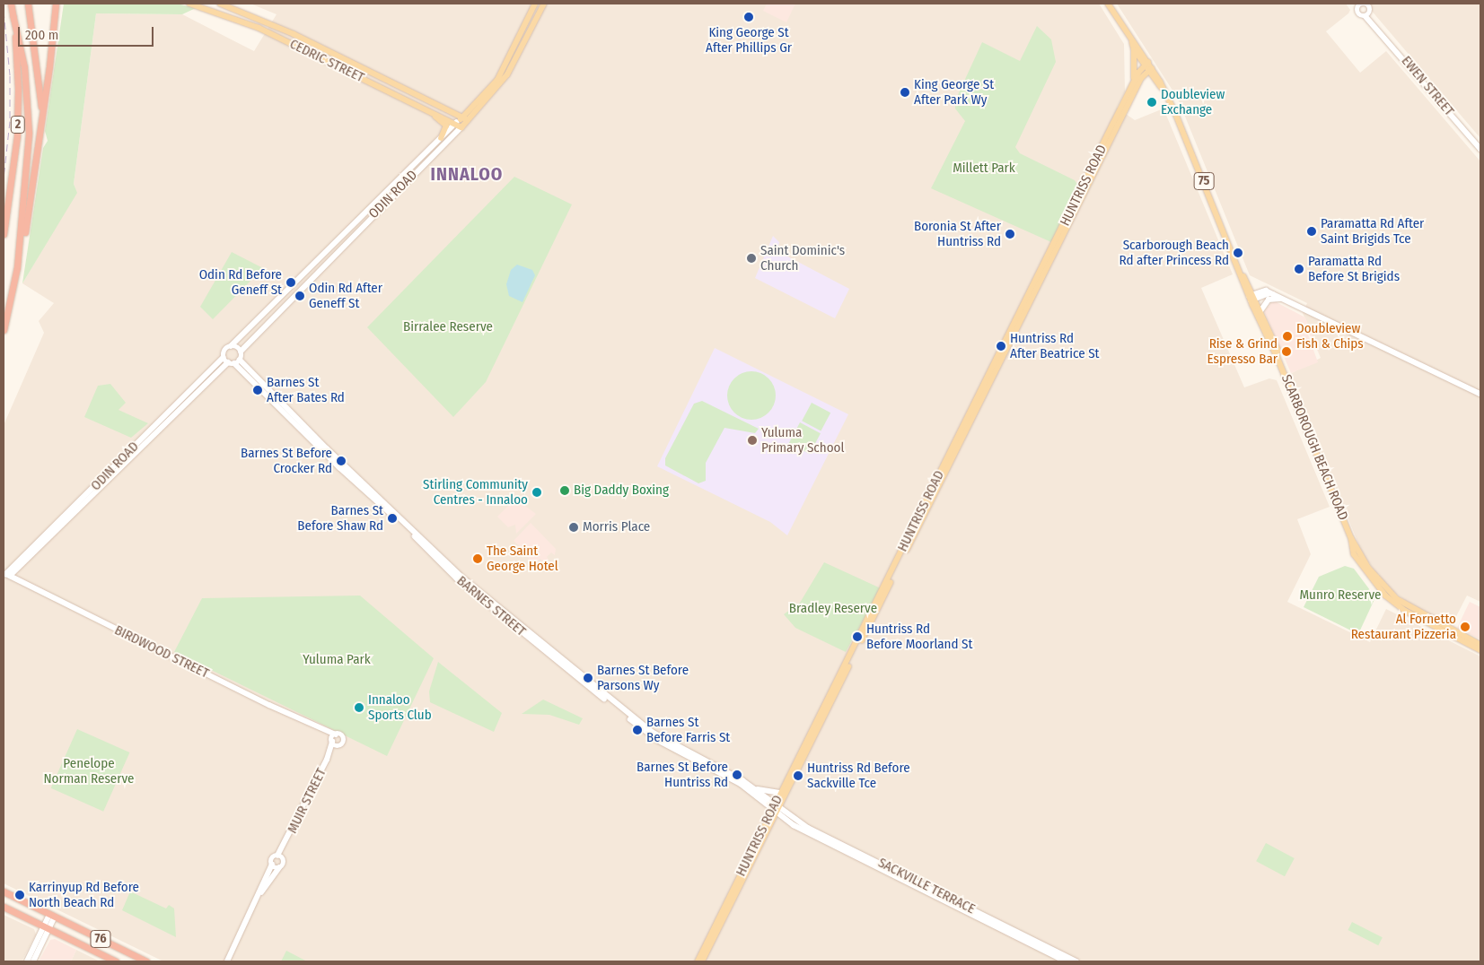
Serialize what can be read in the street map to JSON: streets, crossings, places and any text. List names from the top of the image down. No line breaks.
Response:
{"streets":{"highway":["2","76"],"main road":["CEDRIC STREET","EWEN STREET","75","HUNTRISS ROAD","ODIN ROAD","SCARBOROUGH BEACH ROAD","BARNES STREET","BIRDWOOD STREET","MUIR STREET","SACKVILLE TERRACE"]},"crossings":[["CEDRIC STREET","ODIN ROAD"],["HUNTRISS ROAD","SCARBOROUGH BEACH ROAD"],["HUNTRISS ROAD","BARNES STREET"],["HUNTRISS ROAD","SACKVILLE TERRACE"],["ODIN ROAD","BARNES STREET"],["ODIN ROAD","BIRDWOOD STREET"],["BARNES STREET","SACKVILLE TERRACE"],["BIRDWOOD STREET","MUIR STREET"]],"districts":["INNALOO"],"parks":["Millett Park","Birralee Reserve","Munro Reserve","Bradley Reserve","Yuluma Park","Penelope Norman Reserve"],"places":["King George St After Phillips Gr","King George St After Park Wy","Doubleview Exchange","Paramatta Rd After Saint Brigids Tce","Boronia St After Huntriss Rd","Scarborough Beach Rd after Princess Rd","Saint Dominic's Church","Paramatta Rd Before St Brigids","Odin Rd Before Geneff St","Odin Rd After Geneff St","Doubleview Fish & Chips","Huntriss Rd After Beatrice St","Rise & Grind Espresso Bar","Barnes St After Bates Rd","Yuluma Primary School","Barnes St Before Crocker Rd","Big Daddy Boxing","Stirling Community Centres - Innaloo","Barnes St Before Shaw Rd","Morris Place","The Saint George Hotel","Al Fornetto Restaurant Pizzeria","Huntriss Rd Before Moorland St","Barnes St Before Parsons Wy","Innaloo Sports Club","Barnes St Before Farris St","Barnes St Before Huntriss Rd","Huntriss Rd Before Sackville Tce","Karrinyup Rd Before North Beach Rd"],"scale_bar":"200 m"}
